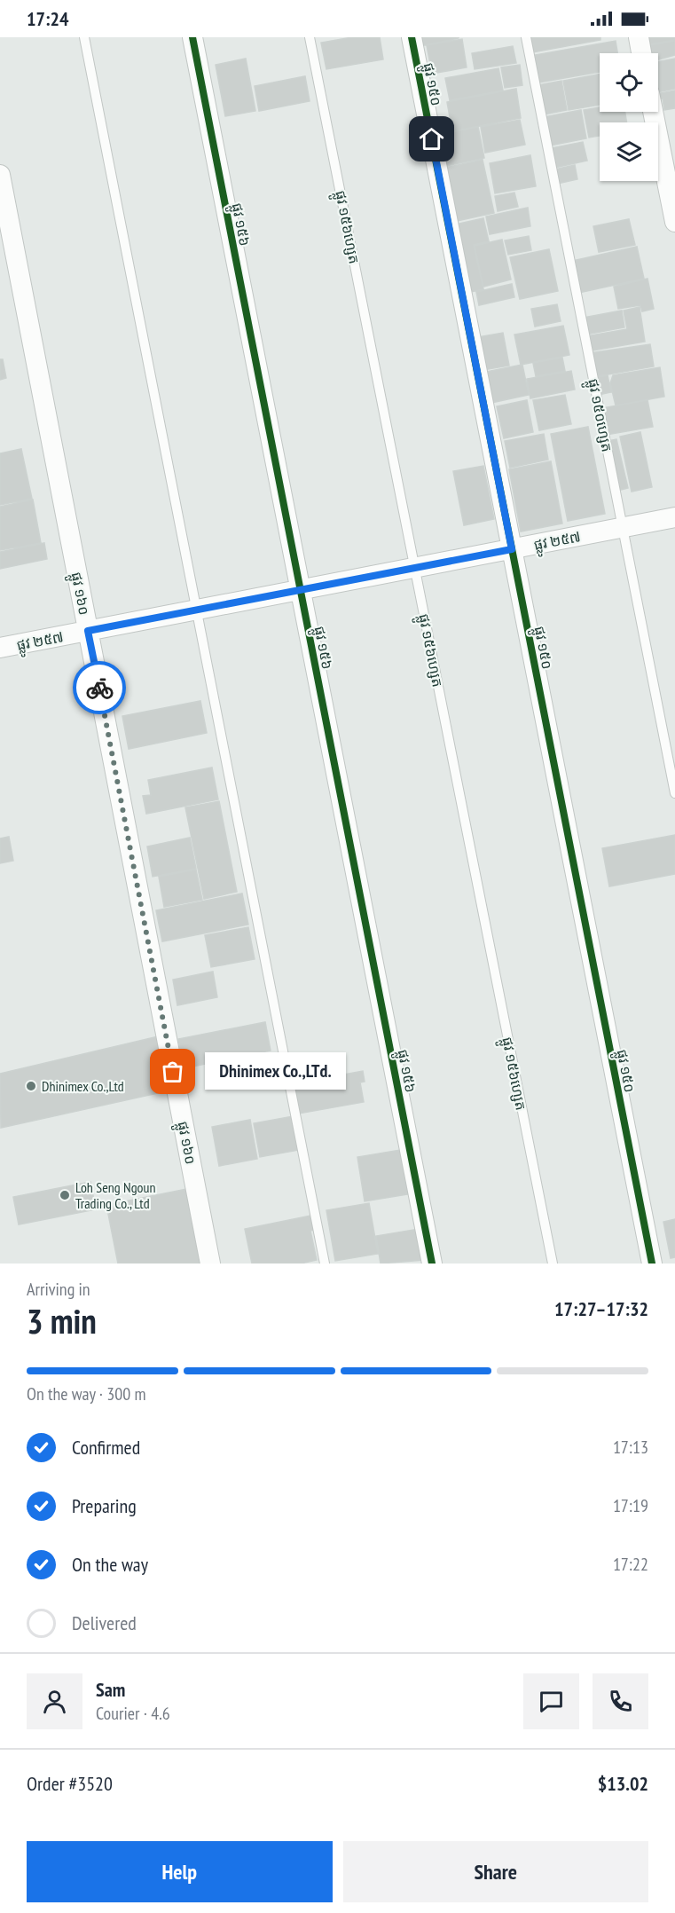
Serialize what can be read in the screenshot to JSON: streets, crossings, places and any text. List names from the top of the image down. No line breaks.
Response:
{"streets":{"street":["ផ្លូវ ១៥០","ផ្លូវ ១៥៦","ផ្លូវ ២៥៧","ផ្លូវ ១៦០"],"lane":["ផ្លូវ ១៥៦ហ្សេត","ផ្លូវ ១៥០ហ្សេត"]},"crossings":[["ផ្លូវ ១៥០","ផ្លូវ ២៥៧"],["ផ្លូវ ១៥៦","ផ្លូវ ២៥៧"],["ផ្លូវ ១៥៦ហ្សេត","ផ្លូវ ២៥៧"],["ផ្លូវ ១៥០ហ្សេត","ផ្លូវ ២៥៧"],["ផ្លូវ ២៥៧","ផ្លូវ ១៦០"]],"places":["Dhinimex Co.,LTd.","Dhinimex Co.,Ltd","Loh Seng Ngoun Trading Co., Ltd"],"page":{"status":"17:24","bubble":"Dhinimex Co.,LTd.","heading":["3 min","Arriving in","17:27–17:32"],"panel":["Sam","Courier · 4.6","Order #3520","$13.02"],"bar":"On the way · 300 m","list":[["Confirmed","17:13"],["Preparing","17:19"],["On the way","17:22"],"Delivered"],"buttons":["Help","Share"]}}
